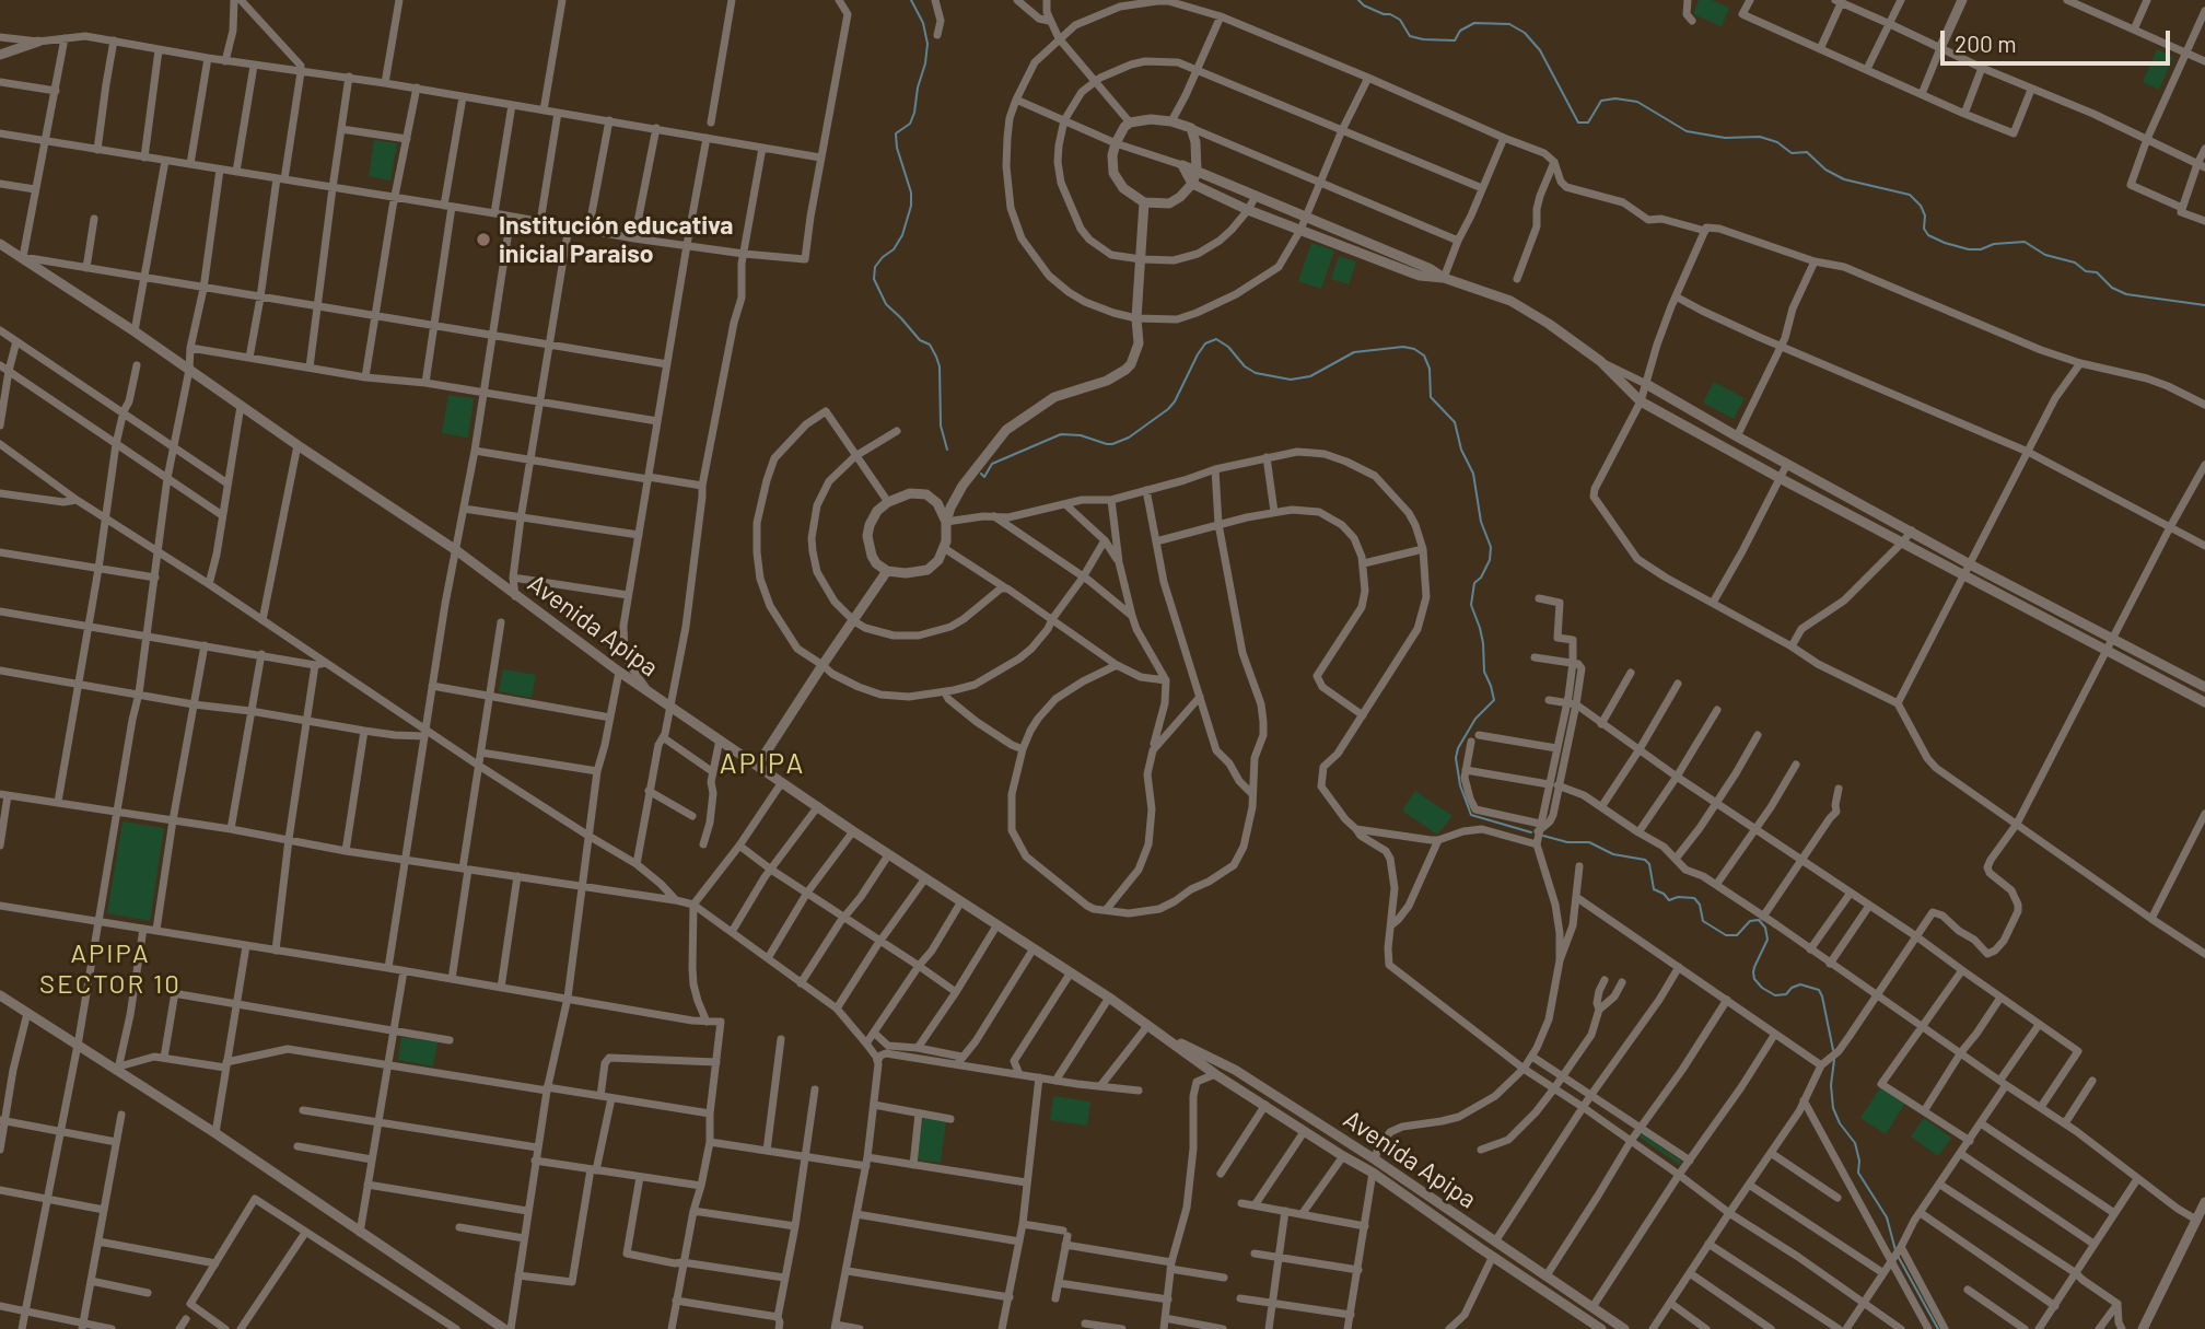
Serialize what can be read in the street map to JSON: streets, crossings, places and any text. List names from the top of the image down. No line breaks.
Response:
{"streets":{"street":["Avenida Apipa"]},"districts":["APIPA","APIPA SECTOR 10"],"places":["Institución educativa inicial Paraiso"],"scale_bar":"200 m"}
